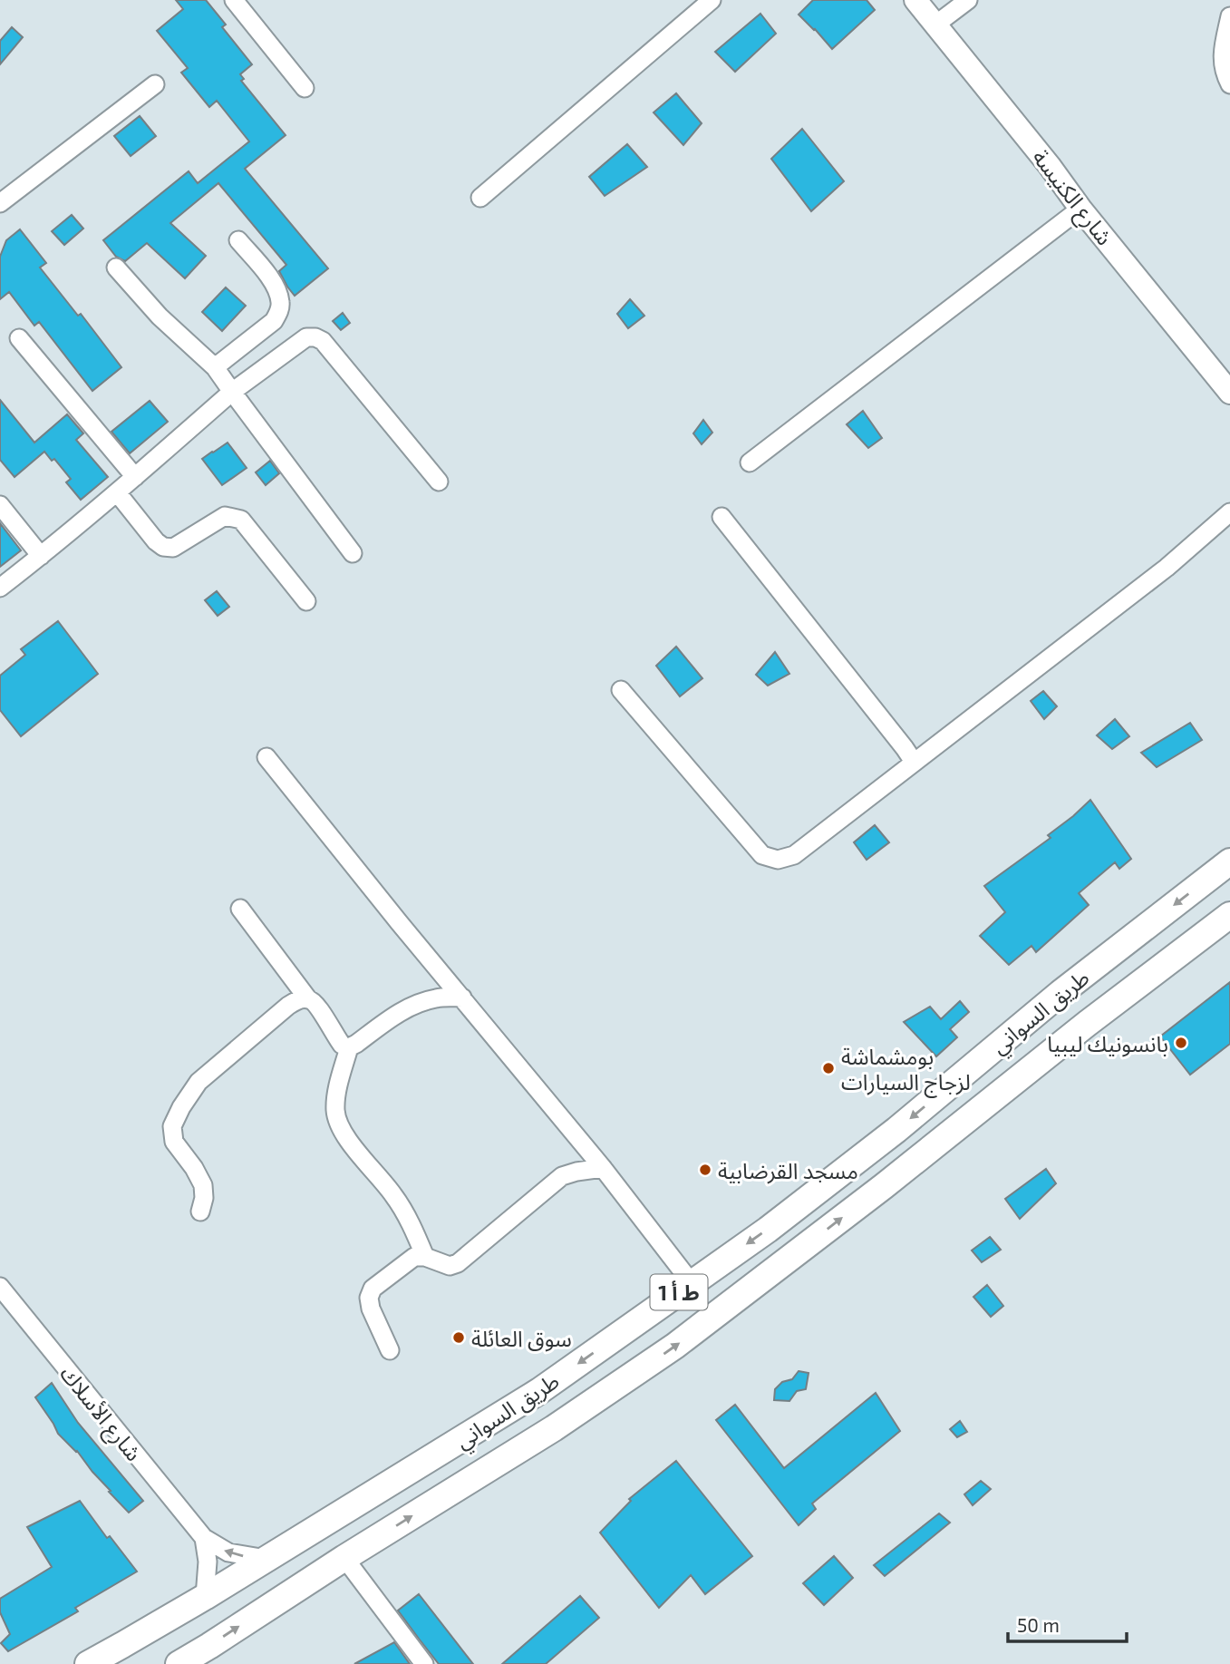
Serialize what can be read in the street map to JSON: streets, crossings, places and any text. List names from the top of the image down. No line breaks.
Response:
{"streets":{"highway":["طريق السواني","ط أ 1"],"main road":["شارع الكنيسة"],"street":["شارع الأسلاك"]},"crossings":[["طريق السواني","شارع الأسلاك"]],"places":["بانسونيك ليبيا","بومشماشة لزجاج السيارات","مسجد القرضابية","سوق العائلة"],"scale_bar":"50 m"}
